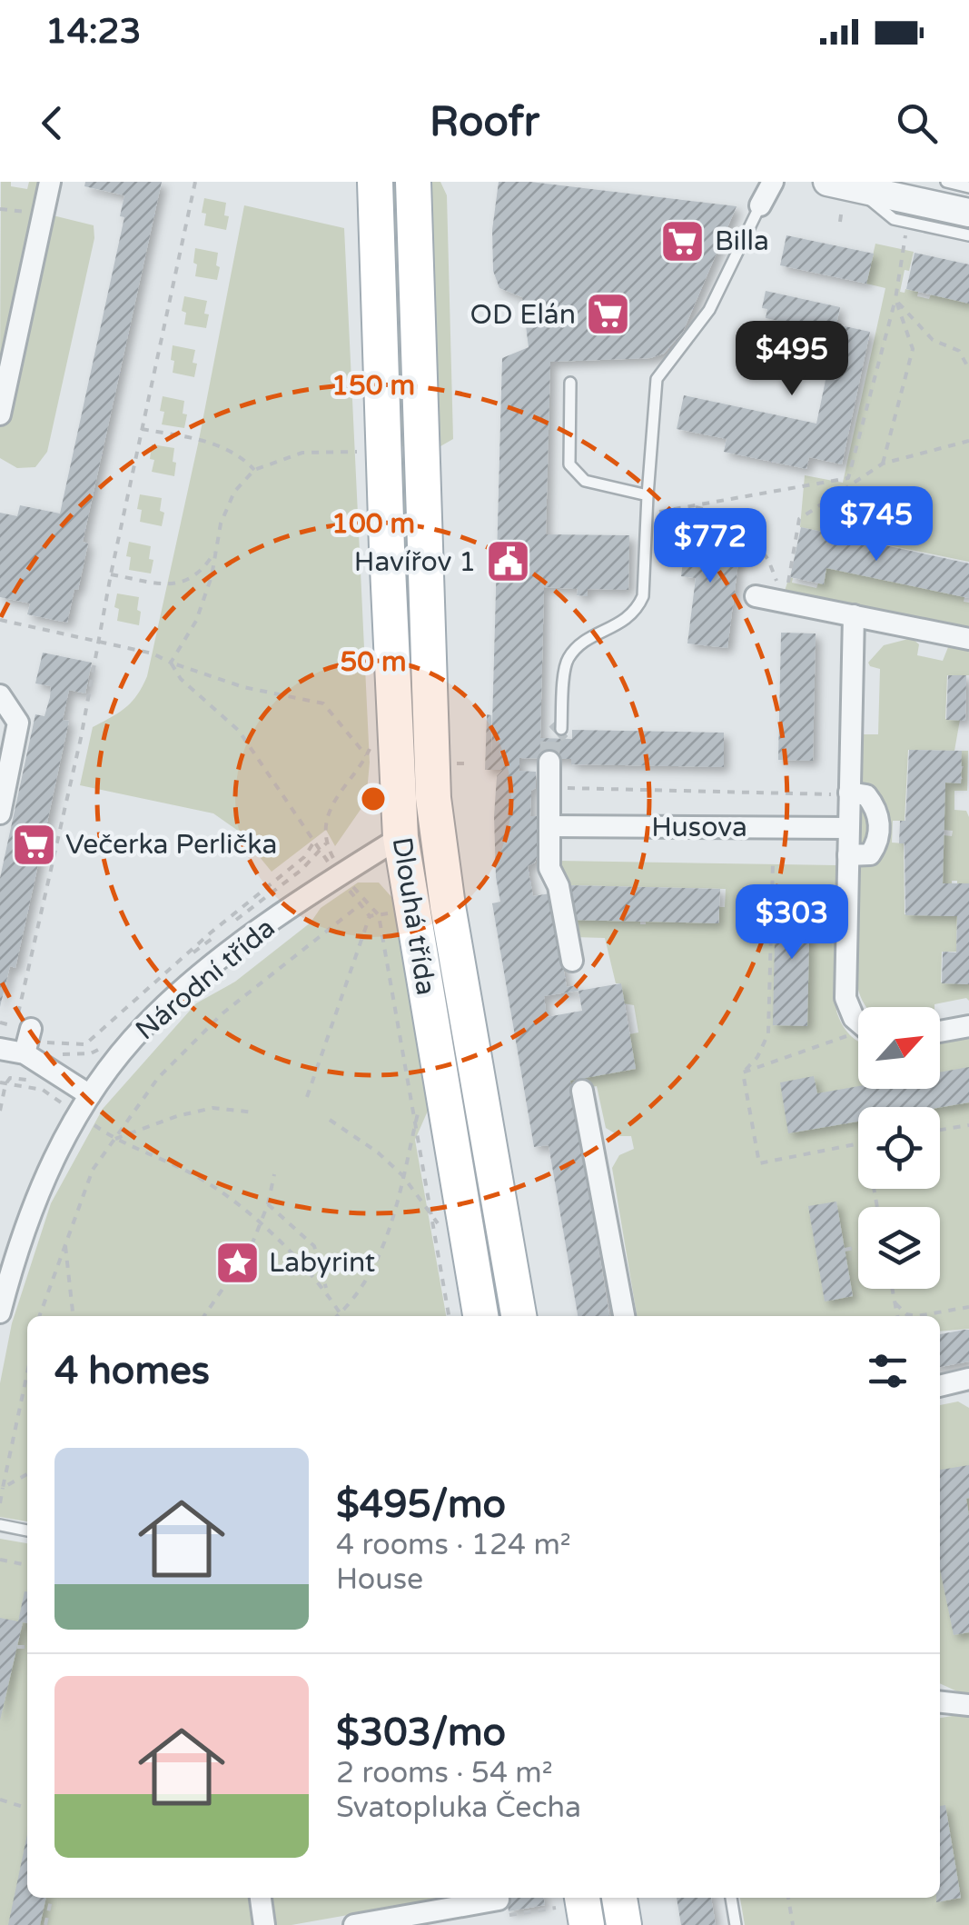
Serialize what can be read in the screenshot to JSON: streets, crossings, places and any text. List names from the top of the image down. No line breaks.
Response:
{"streets":{"main road":["Dlouhá třída","Národní třída"],"street":["Husova"]},"crossings":[["Dlouhá třída","Národní třída"]],"places":{"supermarket":["Billa","OD Elán","Večerka Perlička"],"public building":["Havířov 1"],"place":["Labyrint"]},"north":"top right","page":{"status":"14:23","header":"Roofr","price":["$495","$745","$772","$303"],"heading":"4 homes","list":[{"name":"$495/mo","note":"4 rooms · 124 m² · House"},{"name":"$303/mo","note":"2 rooms · 54 m² · Svatopluka Čecha"}]},"rings":["150 m","100 m","50 m"]}
